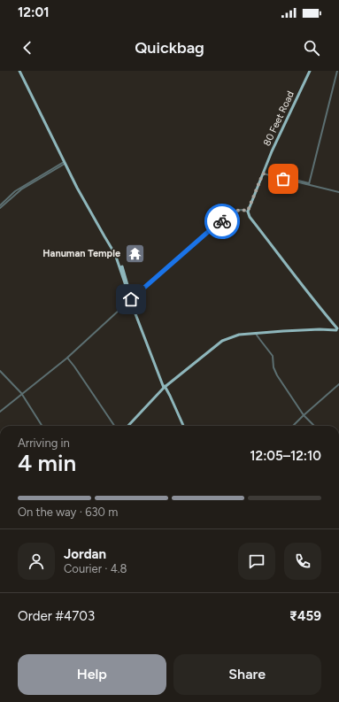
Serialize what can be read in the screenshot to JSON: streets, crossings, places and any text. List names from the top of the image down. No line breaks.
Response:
{"streets":{"main road":["80 Feet Road"]},"places":{"temple":["Hanuman Temple"]},"page":{"status":"12:01","header":"Quickbag","heading":["4 min","Arriving in","12:05–12:10"],"panel":["Jordan","Courier · 4.8","Order #4703","₹459"],"bar":"On the way · 630 m","buttons":["Help","Share"]}}
